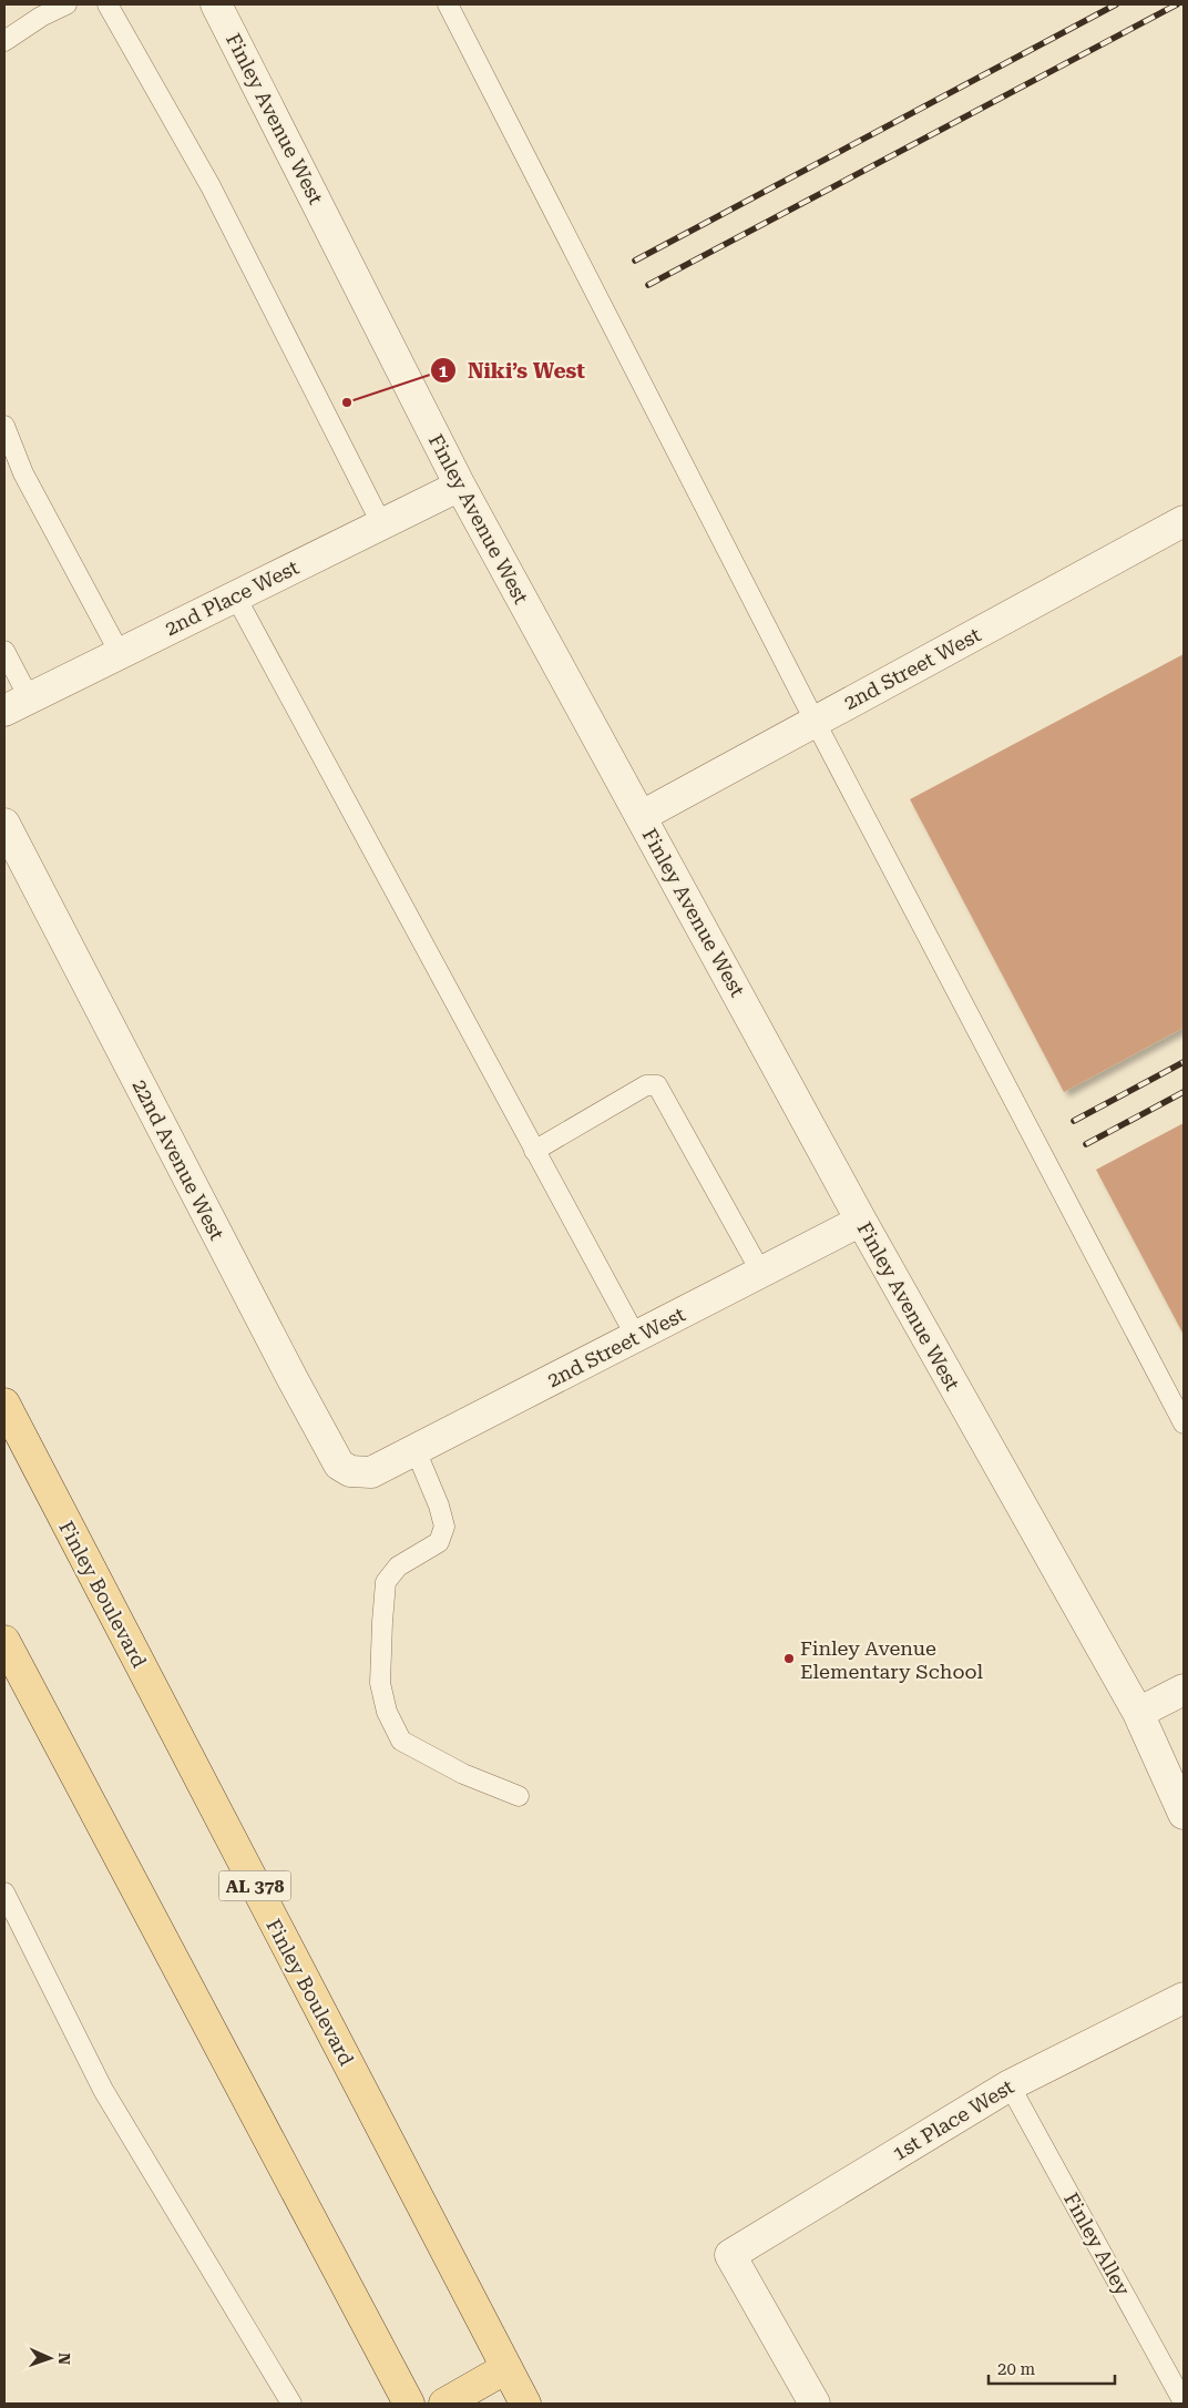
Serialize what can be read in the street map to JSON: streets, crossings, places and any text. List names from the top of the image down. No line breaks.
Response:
{"streets":{"main road":["Finley Boulevard","AL 378"],"street":["Finley Avenue West","2nd Place West","2nd Street West","22nd Avenue West","1st Place West"],"lane":["Finley Alley"]},"crossings":[["Finley Avenue West","2nd Place West"],["Finley Avenue West","2nd Street West"],["2nd Street West","22nd Avenue West"],["1st Place West","Finley Alley"]],"places":["Niki’s West","Finley Avenue Elementary School"],"scale_bar":"20 m","north":"right"}
